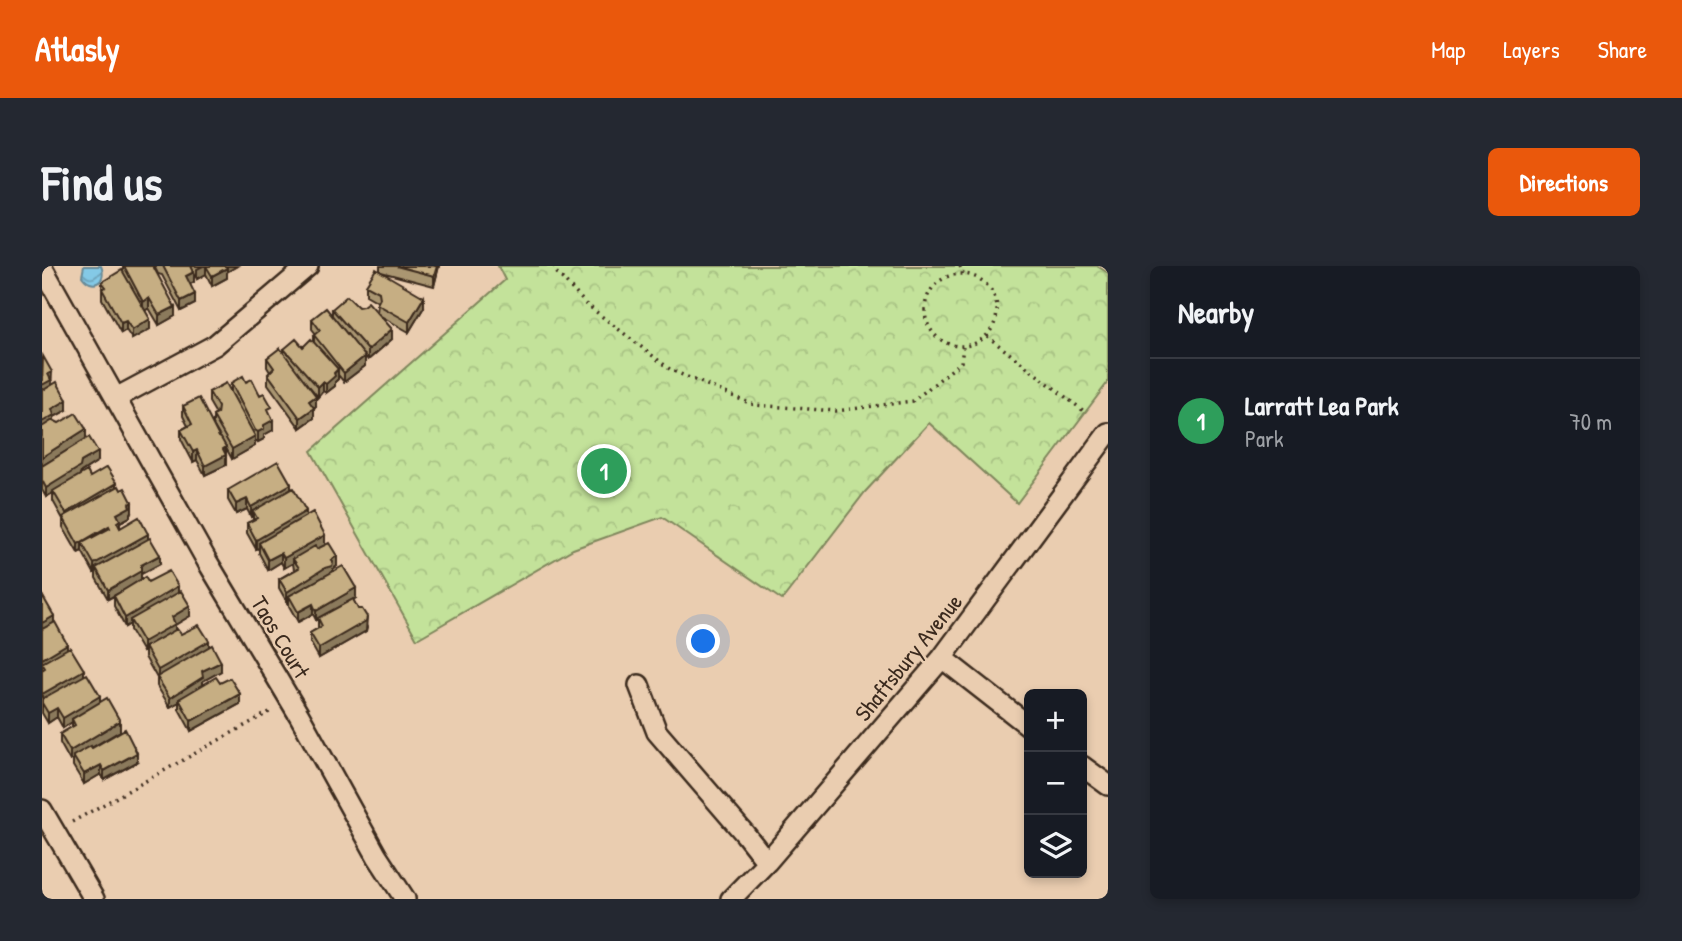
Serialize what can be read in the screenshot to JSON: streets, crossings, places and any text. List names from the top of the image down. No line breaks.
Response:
{"streets":{"street":["Taos Court","Shaftsbury Avenue"]},"page":{"header":"Atlasly","nav":["Map","Layers","Share"],"buttons":"Directions","title":"Find us","heading":"Nearby","list":[{"mark":"1","name":"Larratt Lea Park","note":"Park","value":"70 m"}],"pins":"1","map_buttons":["+","−"]}}
